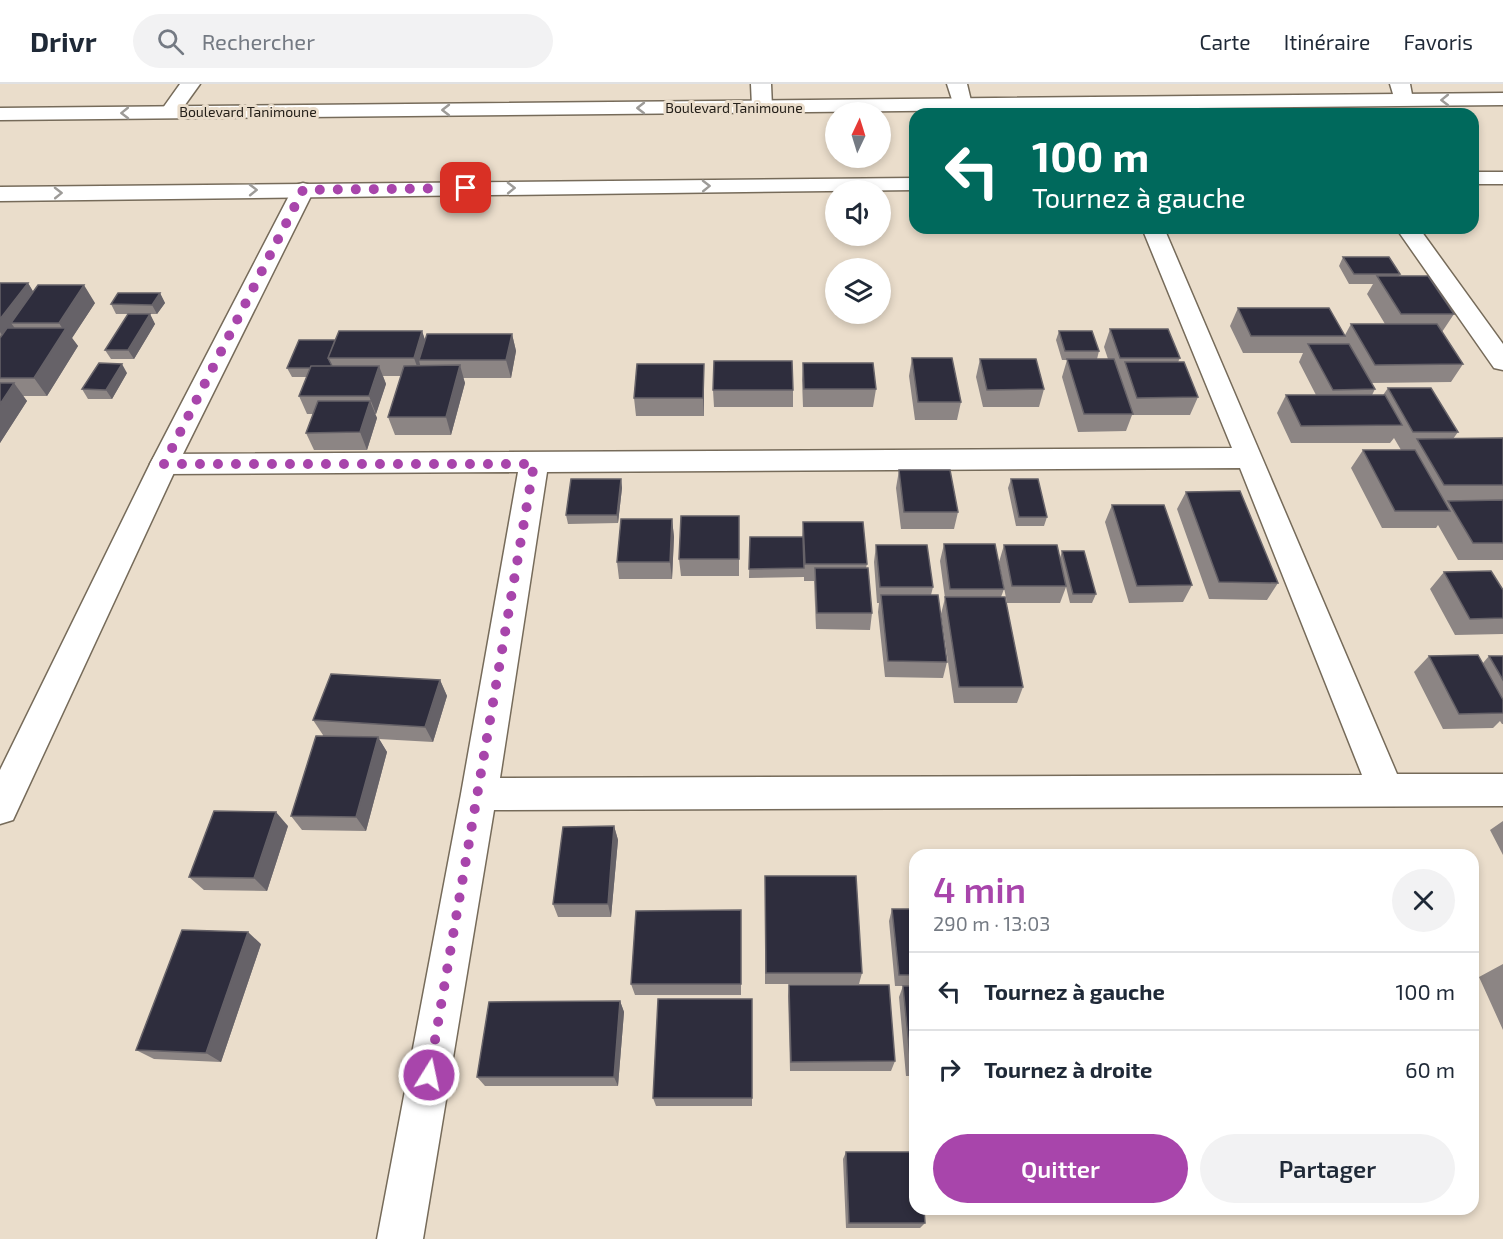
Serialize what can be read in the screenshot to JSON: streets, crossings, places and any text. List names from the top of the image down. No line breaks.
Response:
{"streets":{"street":["Boulevard Tanimoune"]},"north":"top","page":{"header":"Drivr","search":"Rechercher","nav":["Carte","Itinéraire","Favoris"],"turn":["100 m","Tournez à gauche"],"heading":["4 min","290 m · 13:03"],"list":[{"name":"Tournez à gauche","value":"100 m"},{"name":"Tournez à droite","value":"60 m"}],"buttons":["Quitter","Partager"]}}
